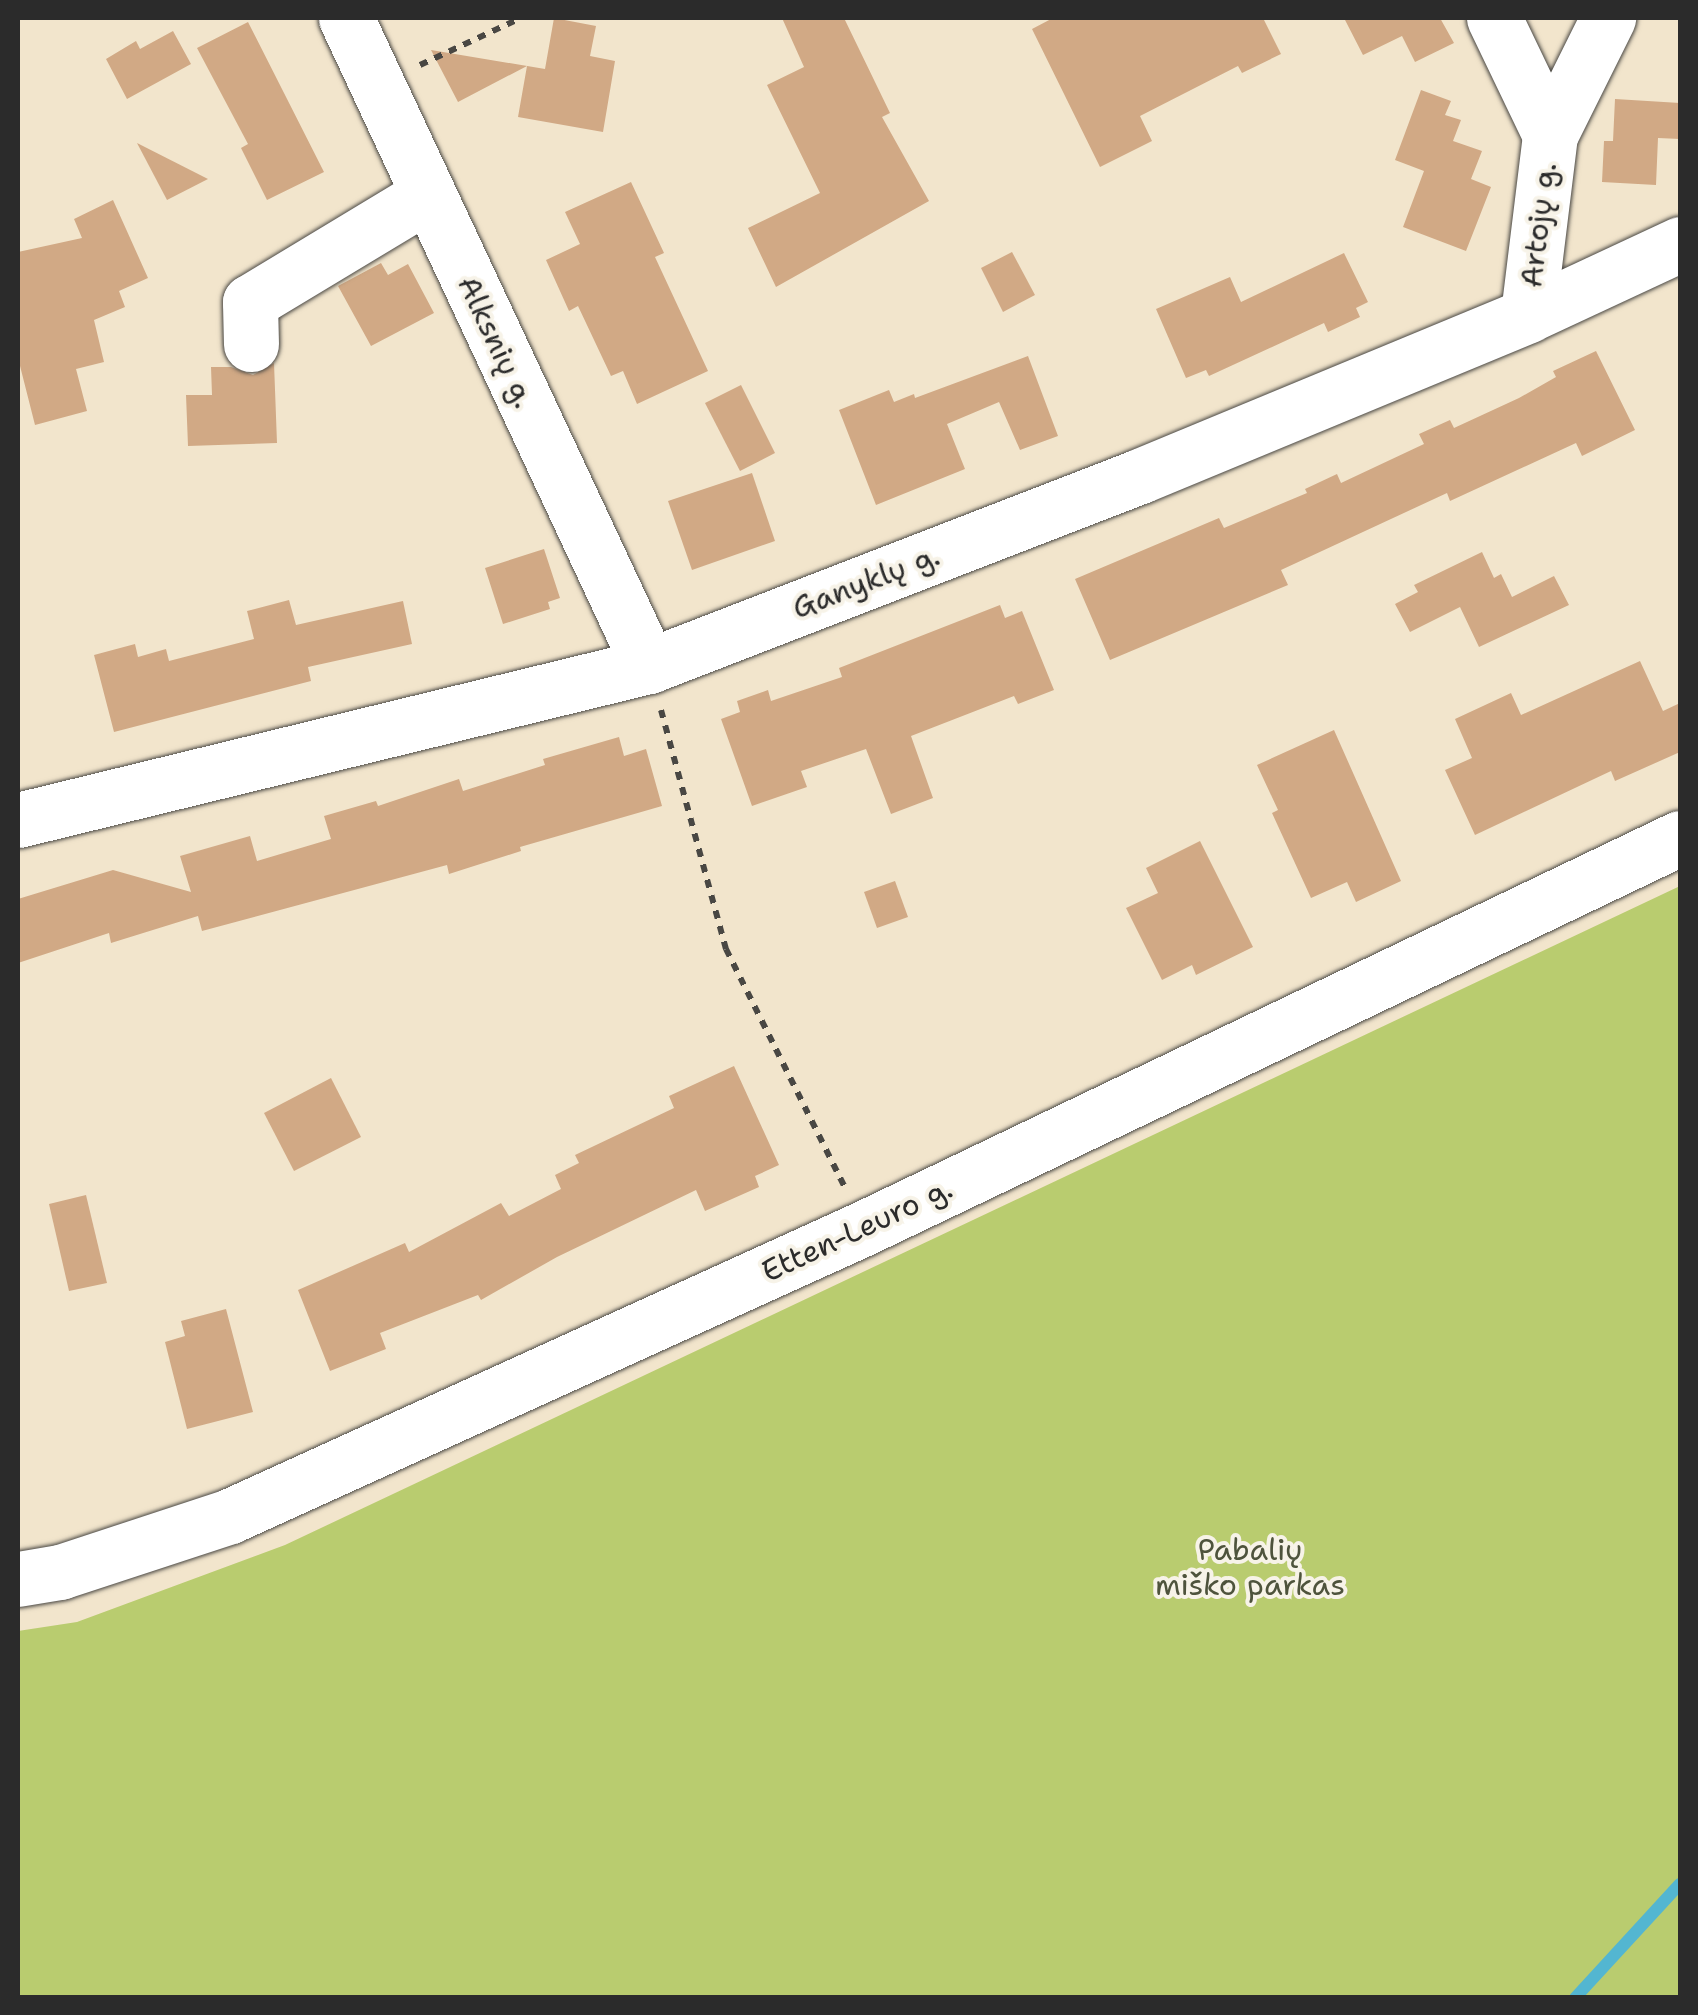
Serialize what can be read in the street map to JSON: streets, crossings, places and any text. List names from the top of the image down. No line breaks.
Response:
{"streets":{"street":["Artojų g.","Alksnių g.","Ganyklų g.","Etten-Leuro g."]},"crossings":[["Artojų g.","Ganyklų g."],["Alksnių g.","Ganyklų g."]],"parks":["Pabalių miško parkas"]}
